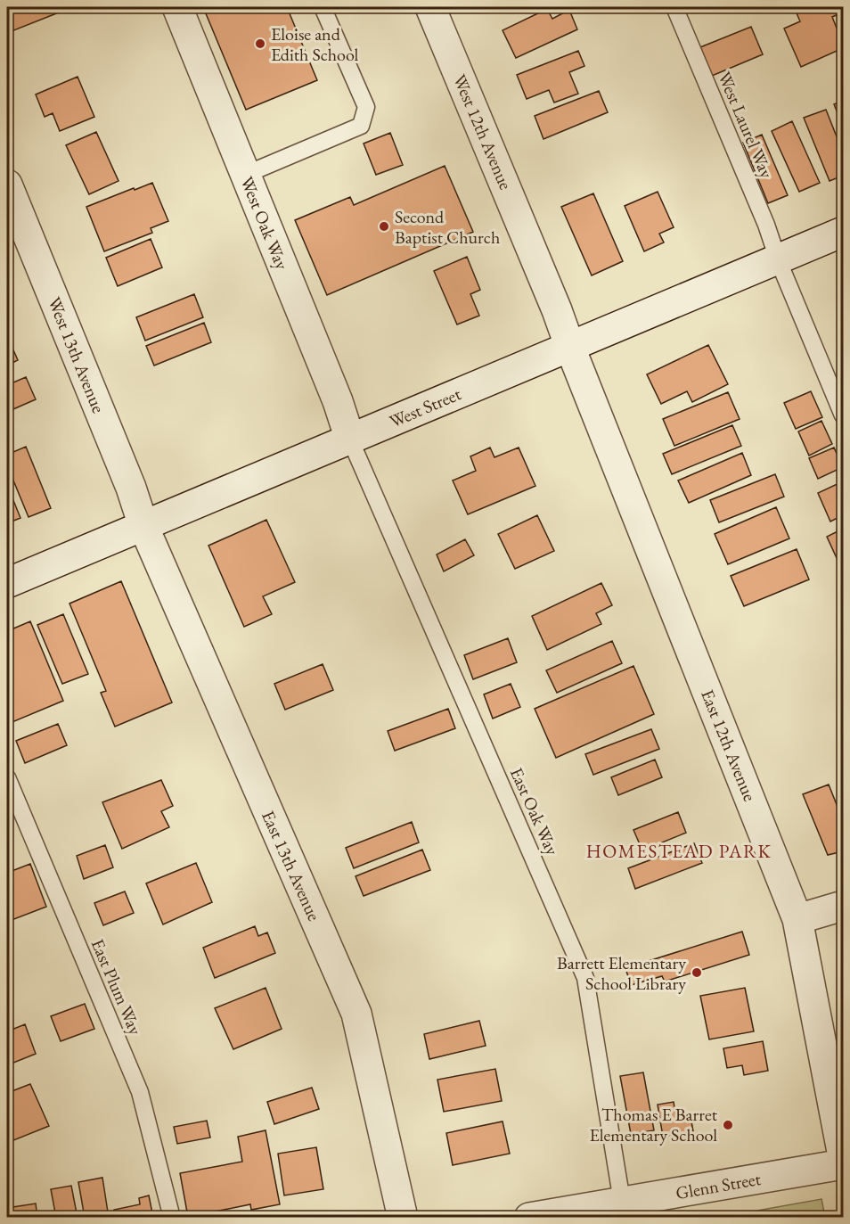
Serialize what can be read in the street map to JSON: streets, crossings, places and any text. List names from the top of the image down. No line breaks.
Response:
{"streets":{"street":["West 12th Avenue","West Oak Way","West 13th Avenue","West Street","East 12th Avenue","East 13th Avenue","Glenn Street"],"lane":["West Laurel Way","East Oak Way","East Plum Way"]},"crossings":[["West Laurel Way","West Street"],["West 12th Avenue","West Street"],["West 12th Avenue","East 12th Avenue"],["West Oak Way","West Street"],["West Oak Way","East Oak Way"],["West 13th Avenue","West Street"],["West 13th Avenue","East 13th Avenue"],["West Street","East 12th Avenue"],["West Street","East Oak Way"],["West Street","East 13th Avenue"],["East Oak Way","Glenn Street"]],"districts":["HOMESTEAD PARK"],"places":["Eloise and Edith School","Second Baptist Church","Barrett Elementary School Library","Thomas E Barret Elementary School"]}
